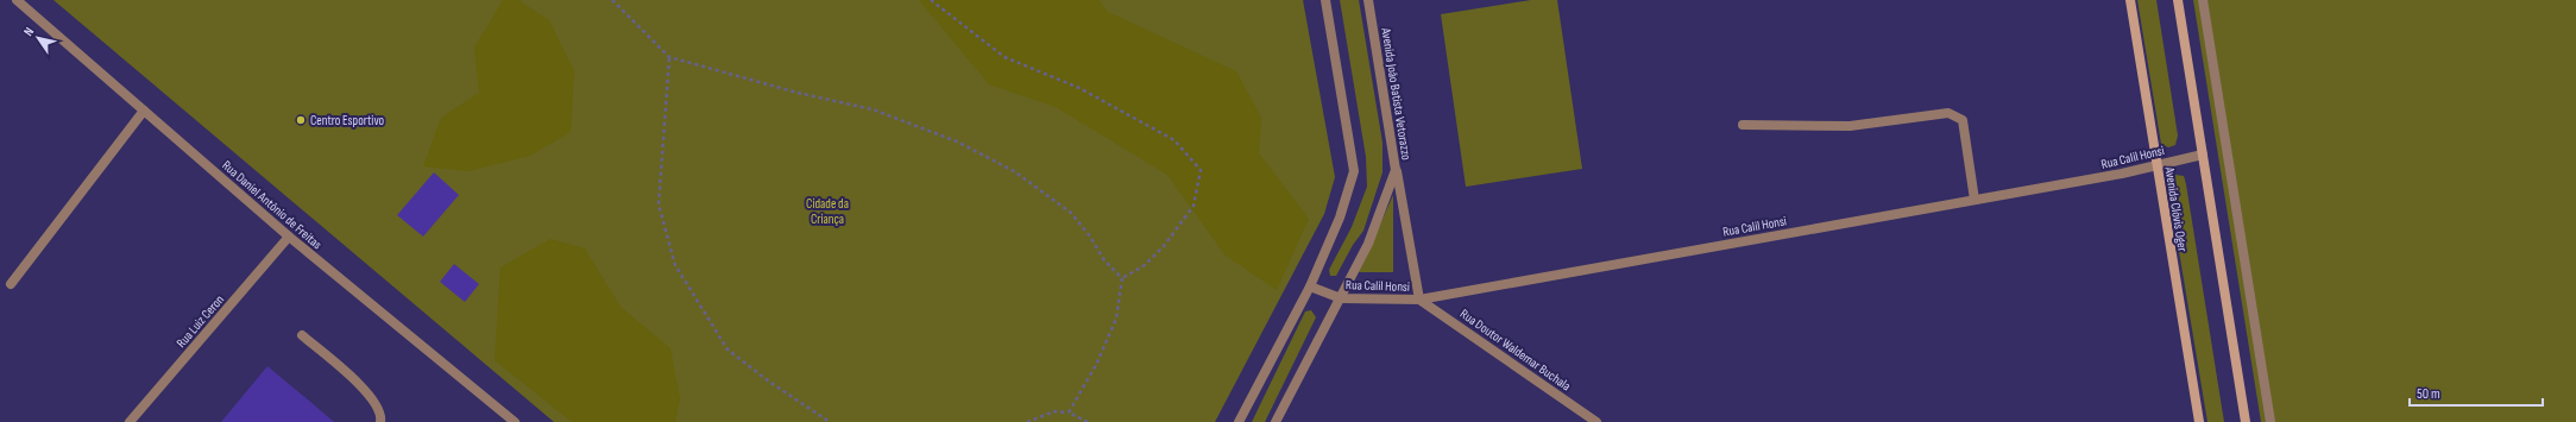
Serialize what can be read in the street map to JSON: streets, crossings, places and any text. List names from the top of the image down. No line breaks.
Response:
{"streets":{"main road":["Avenida Clóvis Oger"],"street":["Avenida João Batista Vetorazzo","Rua Calil Honsi","Rua Daniel Antônio de Freitas","Rua Luiz Ceron","Rua Doutor Waldemar Buchala"]},"crossings":[["Avenida João Batista Vetorazzo","Rua Calil Honsi"],["Rua Calil Honsi","Avenida Clóvis Oger"],["Rua Calil Honsi","Rua Doutor Waldemar Buchala"],["Rua Daniel Antônio de Freitas","Rua Luiz Ceron"]],"parks":["Cidade da Criança"],"places":["Centro Esportivo"],"scale_bar":"50 m","north":"top left"}
